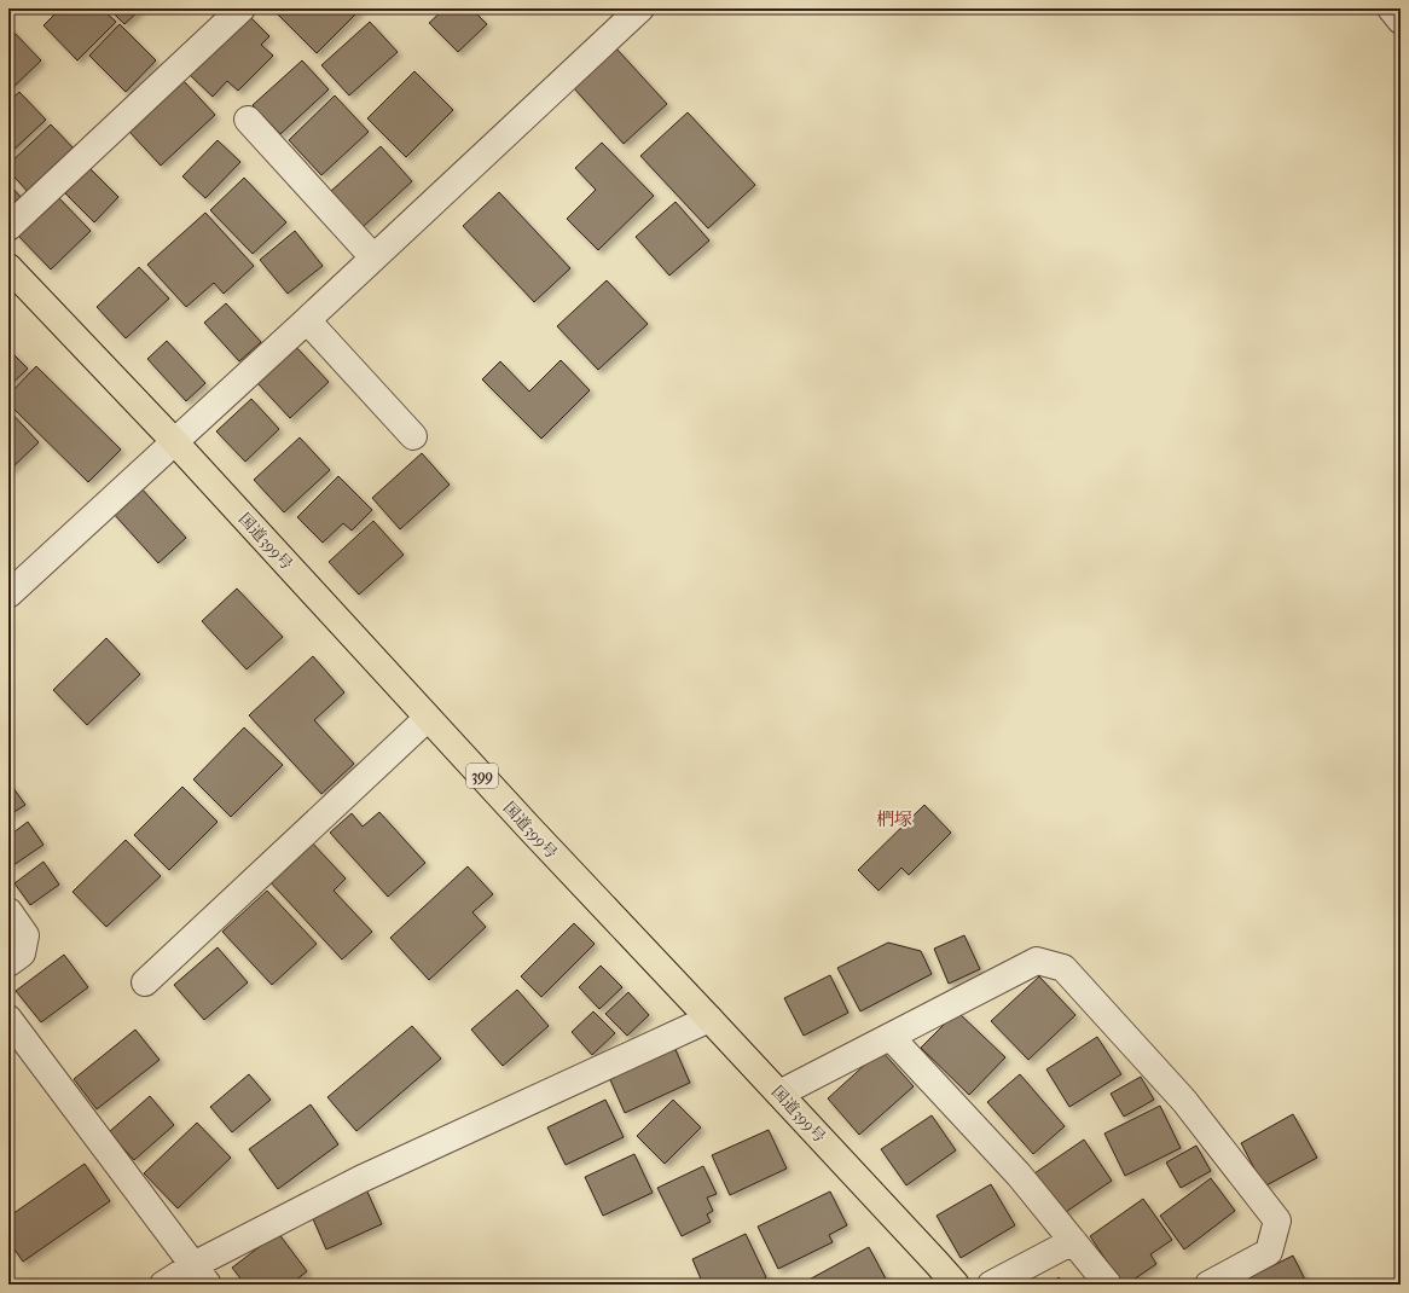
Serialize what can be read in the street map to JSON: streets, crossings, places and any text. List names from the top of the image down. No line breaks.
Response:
{"streets":{"highway":["国道399号","399"]},"districts":["椚塚"]}
